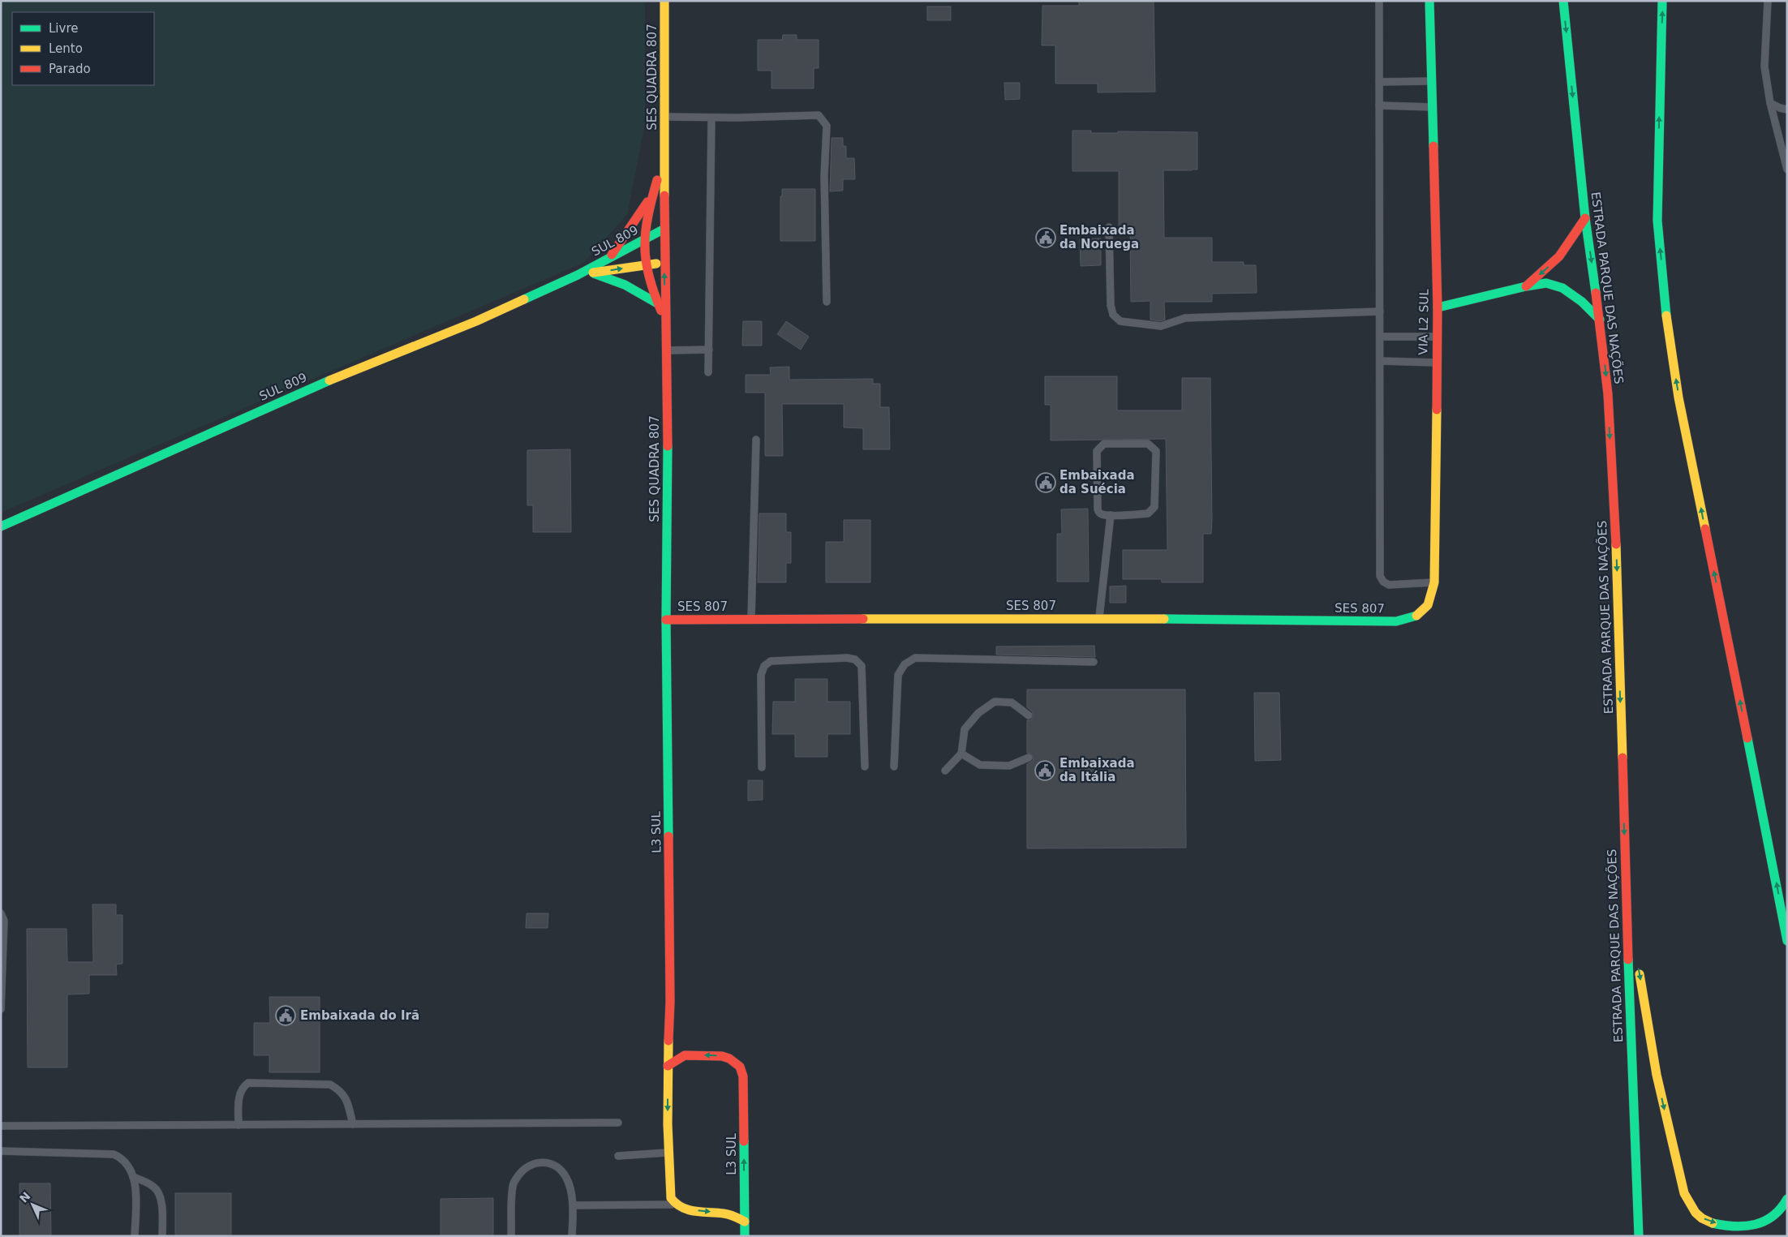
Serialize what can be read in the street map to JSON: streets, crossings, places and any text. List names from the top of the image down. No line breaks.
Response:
{"streets":{"main road":["SES QUADRA 807","SUL 809","ESTRADA PARQUE DAS NAÇÕES","VIA L2 SUL","SES 807","L3 SUL"]},"crossings":[["SES QUADRA 807","SUL 809"],["SES QUADRA 807","SES 807"],["SES QUADRA 807","L3 SUL"],["VIA L2 SUL","SES 807"],["SES 807","L3 SUL"]],"places":{"public building":["Embaixada da Noruega","Embaixada da Suécia","Embaixada da Itália","Embaixada do Irã"]},"legend":["Livre","Lento","Parado"],"north":"top left"}
